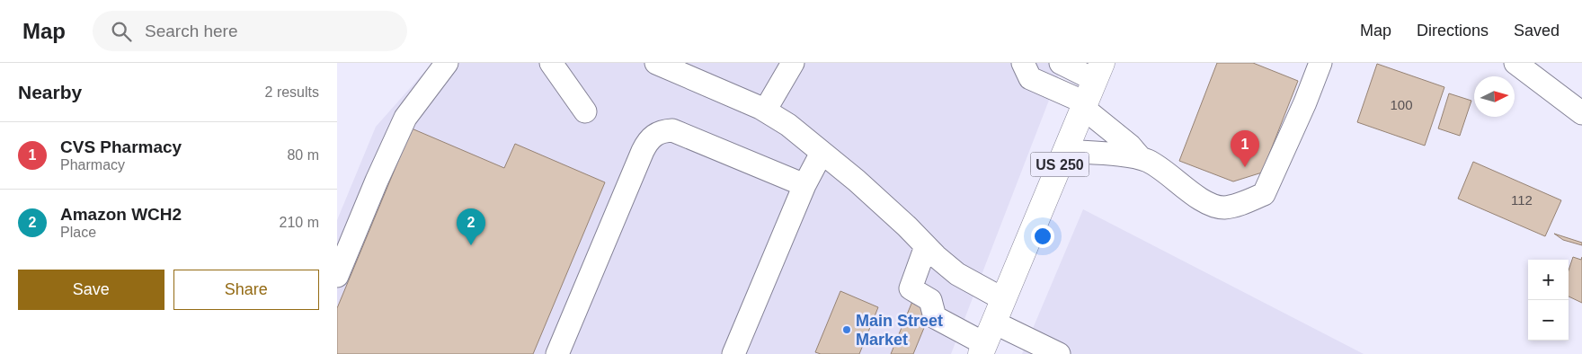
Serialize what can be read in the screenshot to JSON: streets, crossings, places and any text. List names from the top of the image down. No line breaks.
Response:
{"streets":{"main road":["US 250"]},"places":["Main Street Market"],"house_numbers":["100","112"],"north":"right","page":{"header":"Map","search":"Search here","nav":["Map","Directions","Saved"],"heading":["Nearby","2 results"],"list":[{"mark":"1","name":"CVS Pharmacy","note":"Pharmacy","value":"80 m"},{"mark":"2","name":"Amazon WCH2","note":"Place","value":"210 m"}],"pins":["1","2"],"buttons":["Save","Share"],"map_buttons":["+","−"]}}
